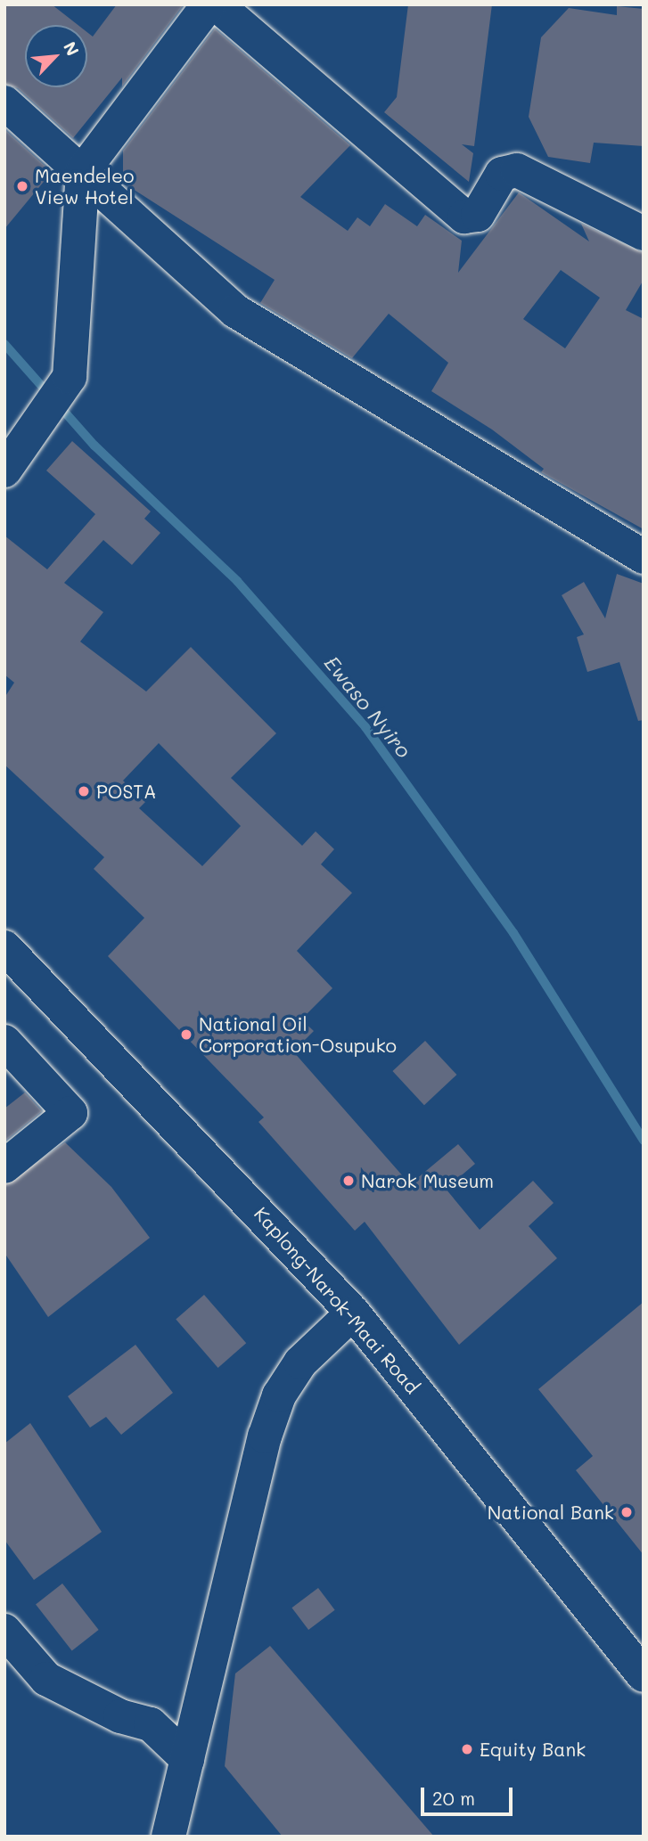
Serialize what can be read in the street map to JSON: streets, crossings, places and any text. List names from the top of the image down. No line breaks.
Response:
{"streets":{"main road":["Kaplong-Narok-Maai Road"]},"water":["Ewaso Nyiro"],"places":["Maendeleo View Hotel","POSTA","National Oil Corporation-Osupuko","Narok Museum","National Bank","Equity Bank"],"scale_bar":"20 m","north":"top right"}
